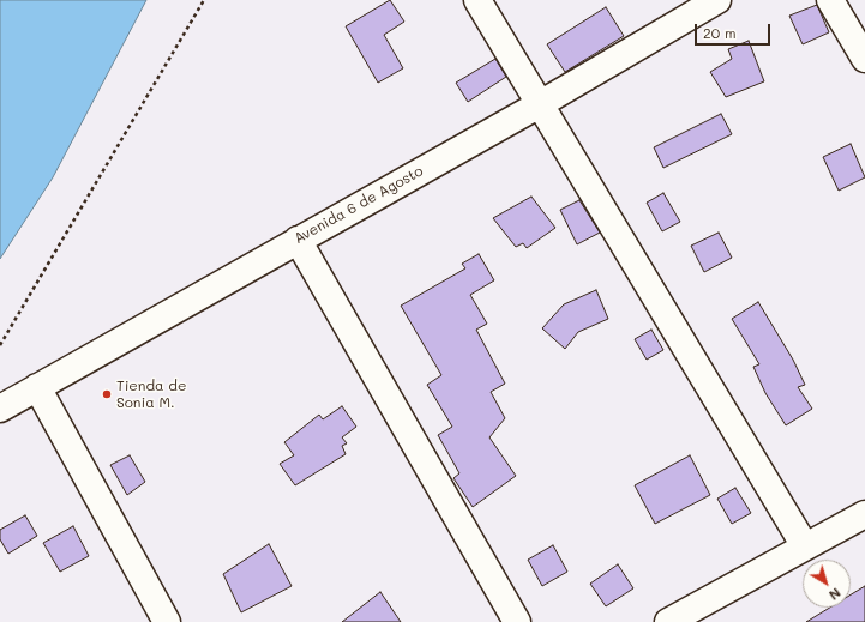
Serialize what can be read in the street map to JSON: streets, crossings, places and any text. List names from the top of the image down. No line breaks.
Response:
{"streets":{"street":["Avenida 6 de Agosto"]},"places":["Tienda de Sonia M."],"scale_bar":"20 m","north":"bottom right"}
